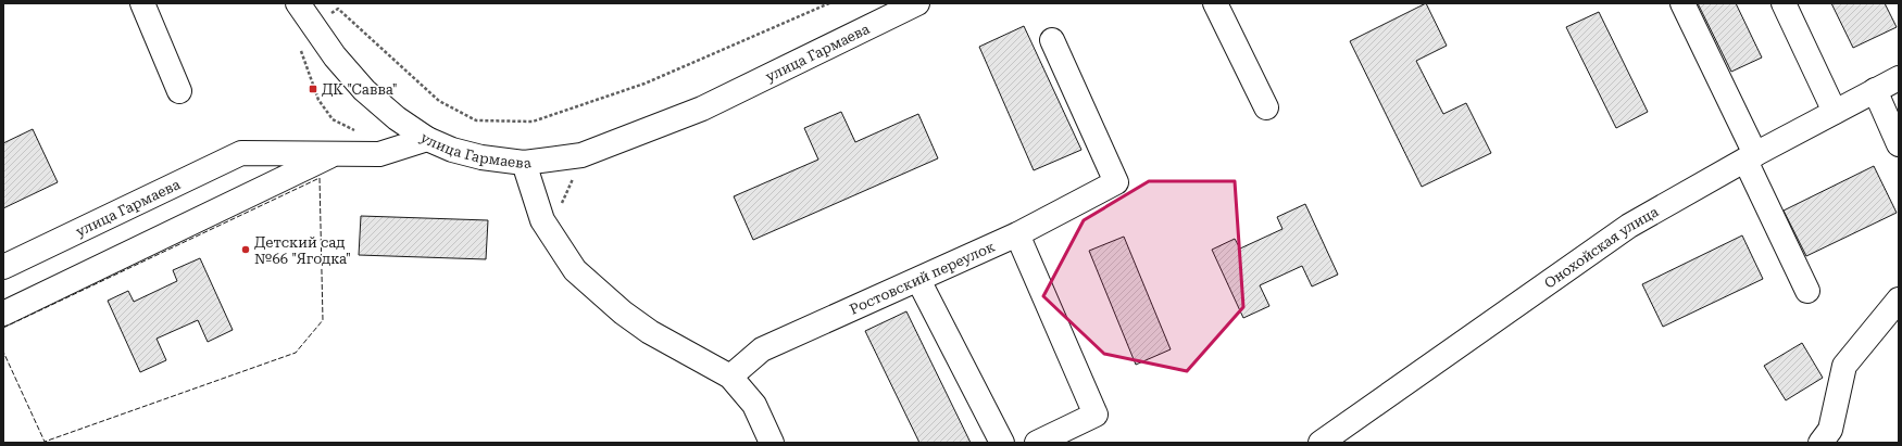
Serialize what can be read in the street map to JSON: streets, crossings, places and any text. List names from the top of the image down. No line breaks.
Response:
{"streets":{"street":["улица Гармаева","Онохойская улица","Ростовский переулок"]},"places":{"transit":["ДК \"Савва\""],"other":["Детский сад №66 \"Ягодка\""]}}
